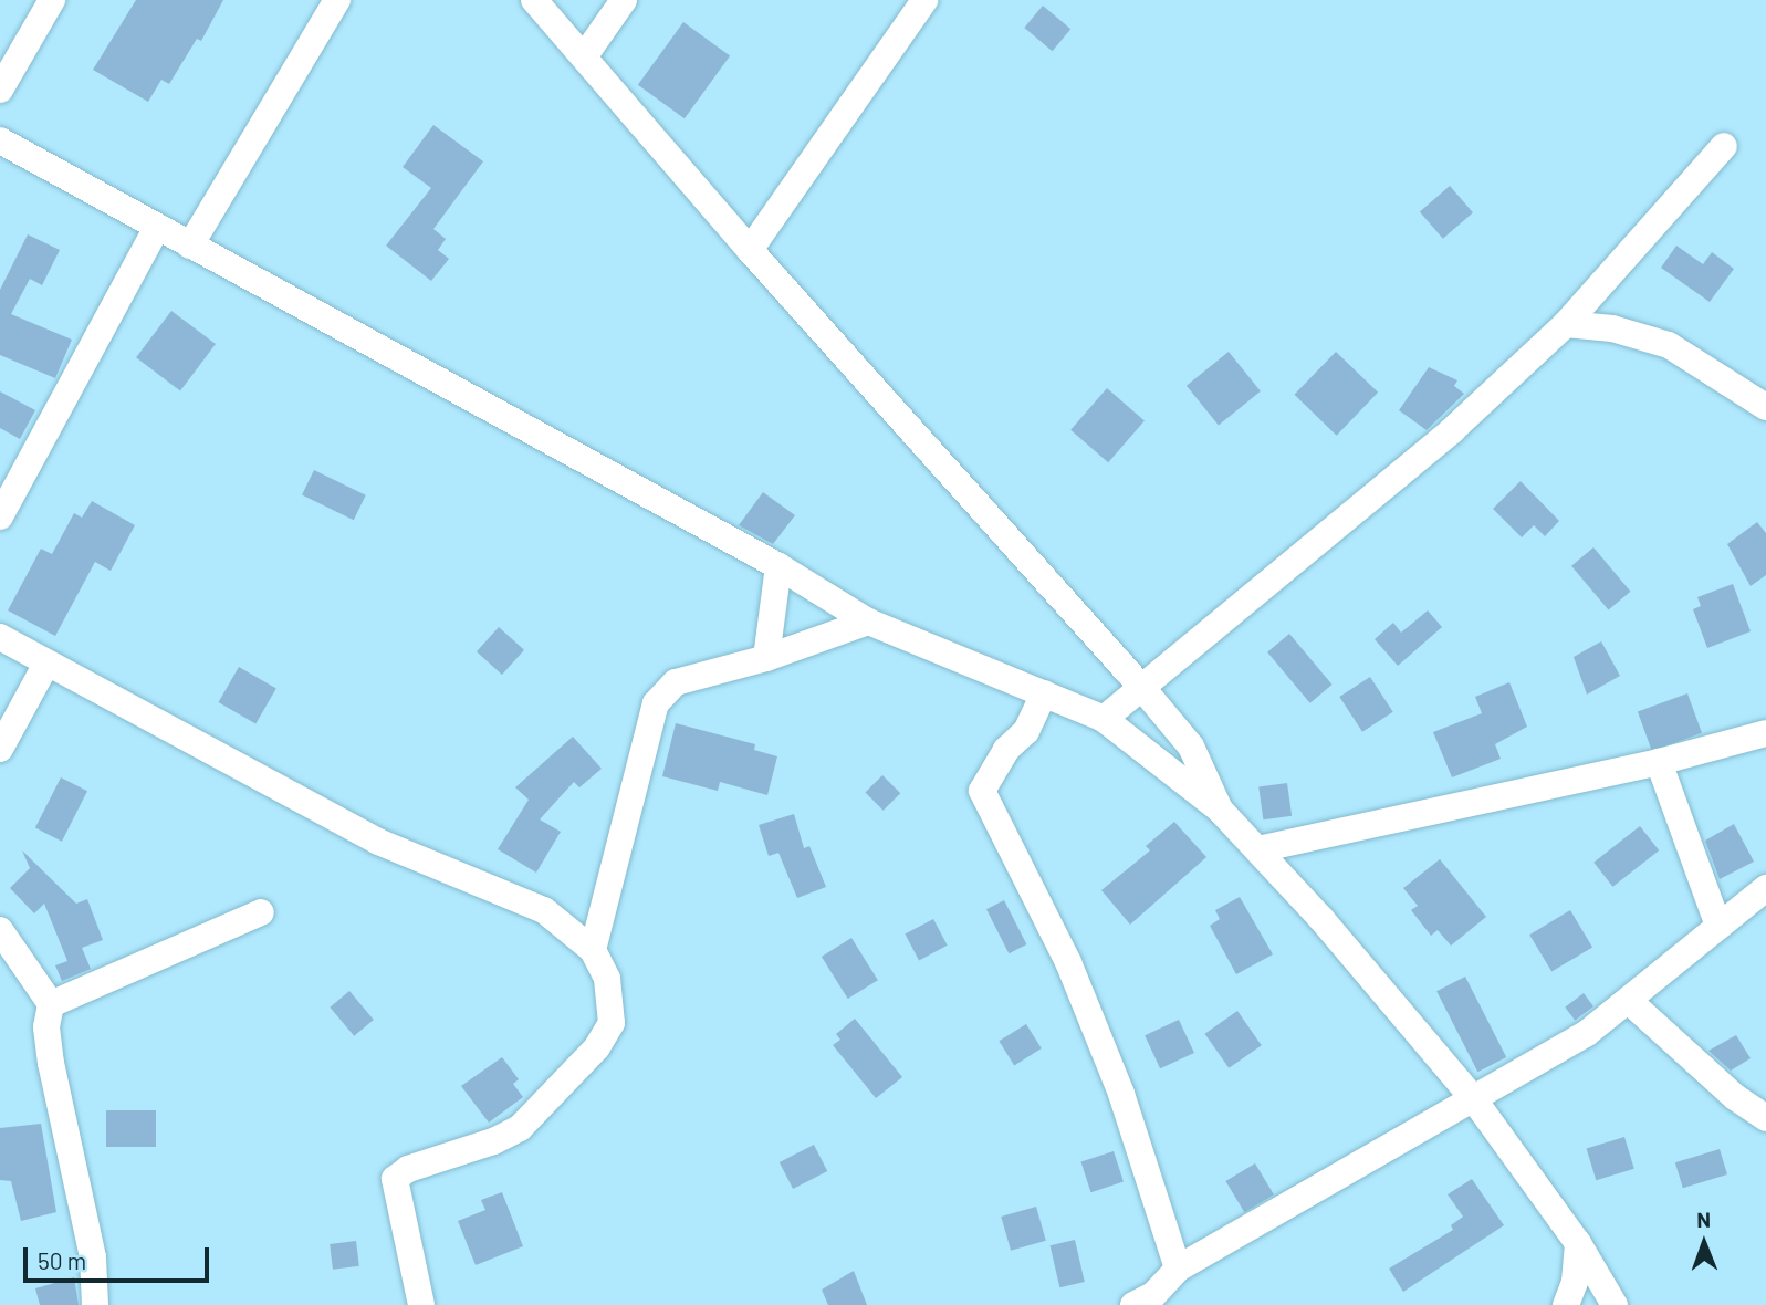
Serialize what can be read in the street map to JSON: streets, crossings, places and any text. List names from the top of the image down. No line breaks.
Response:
{"scale_bar":"50 m","north":"top"}
